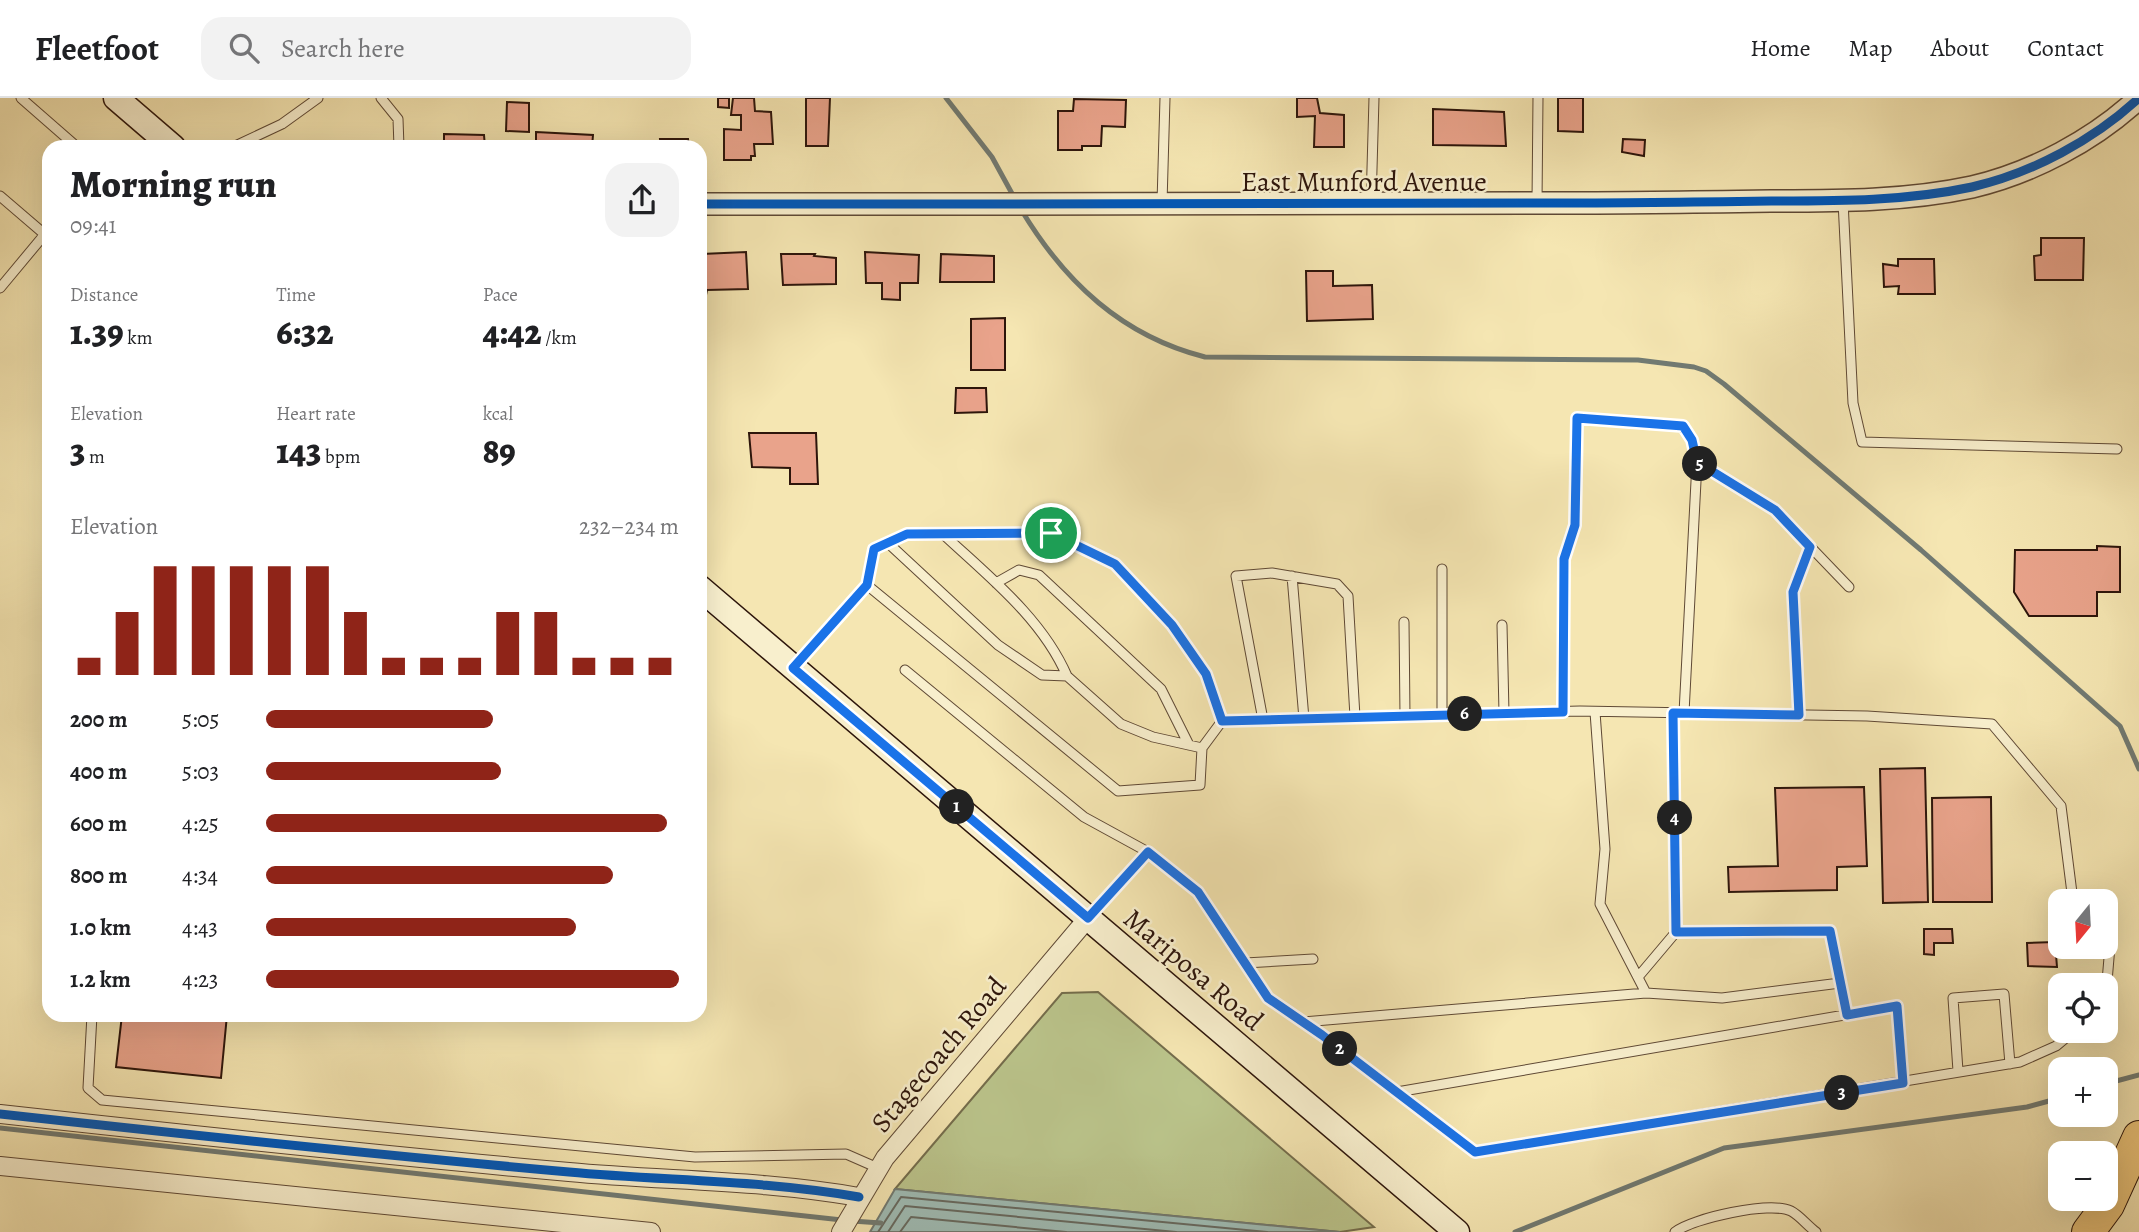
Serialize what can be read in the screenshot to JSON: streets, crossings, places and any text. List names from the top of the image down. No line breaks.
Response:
{"streets":{"main road":["Mariposa Road"],"street":["East Munford Avenue","Stagecoach Road"]},"crossings":[["Mariposa Road","Stagecoach Road"]],"north":"bottom","page":{"header":"Fleetfoot","search":"Search here","nav":["Home","Map","About","Contact"],"heading":["Morning run","09:41"],"stats":[["Distance","1.39 km"],["Time","6:32"],["Pace","4:42 /km"],["Elevation","3 m"],["Heart rate","143 bpm"],["kcal","89"]],"pins":["5","6","1","4","2","3"],"chart":["Elevation","232–234 m"],"list":[{"name":"200 m","note":"5:05"},{"name":"400 m","note":"5:03"},{"name":"600 m","note":"4:25"},{"name":"800 m","note":"4:34"},{"name":"1.0 km","note":"4:43"},{"name":"1.2 km","note":"4:23"}],"map_buttons":["+","−"]}}
